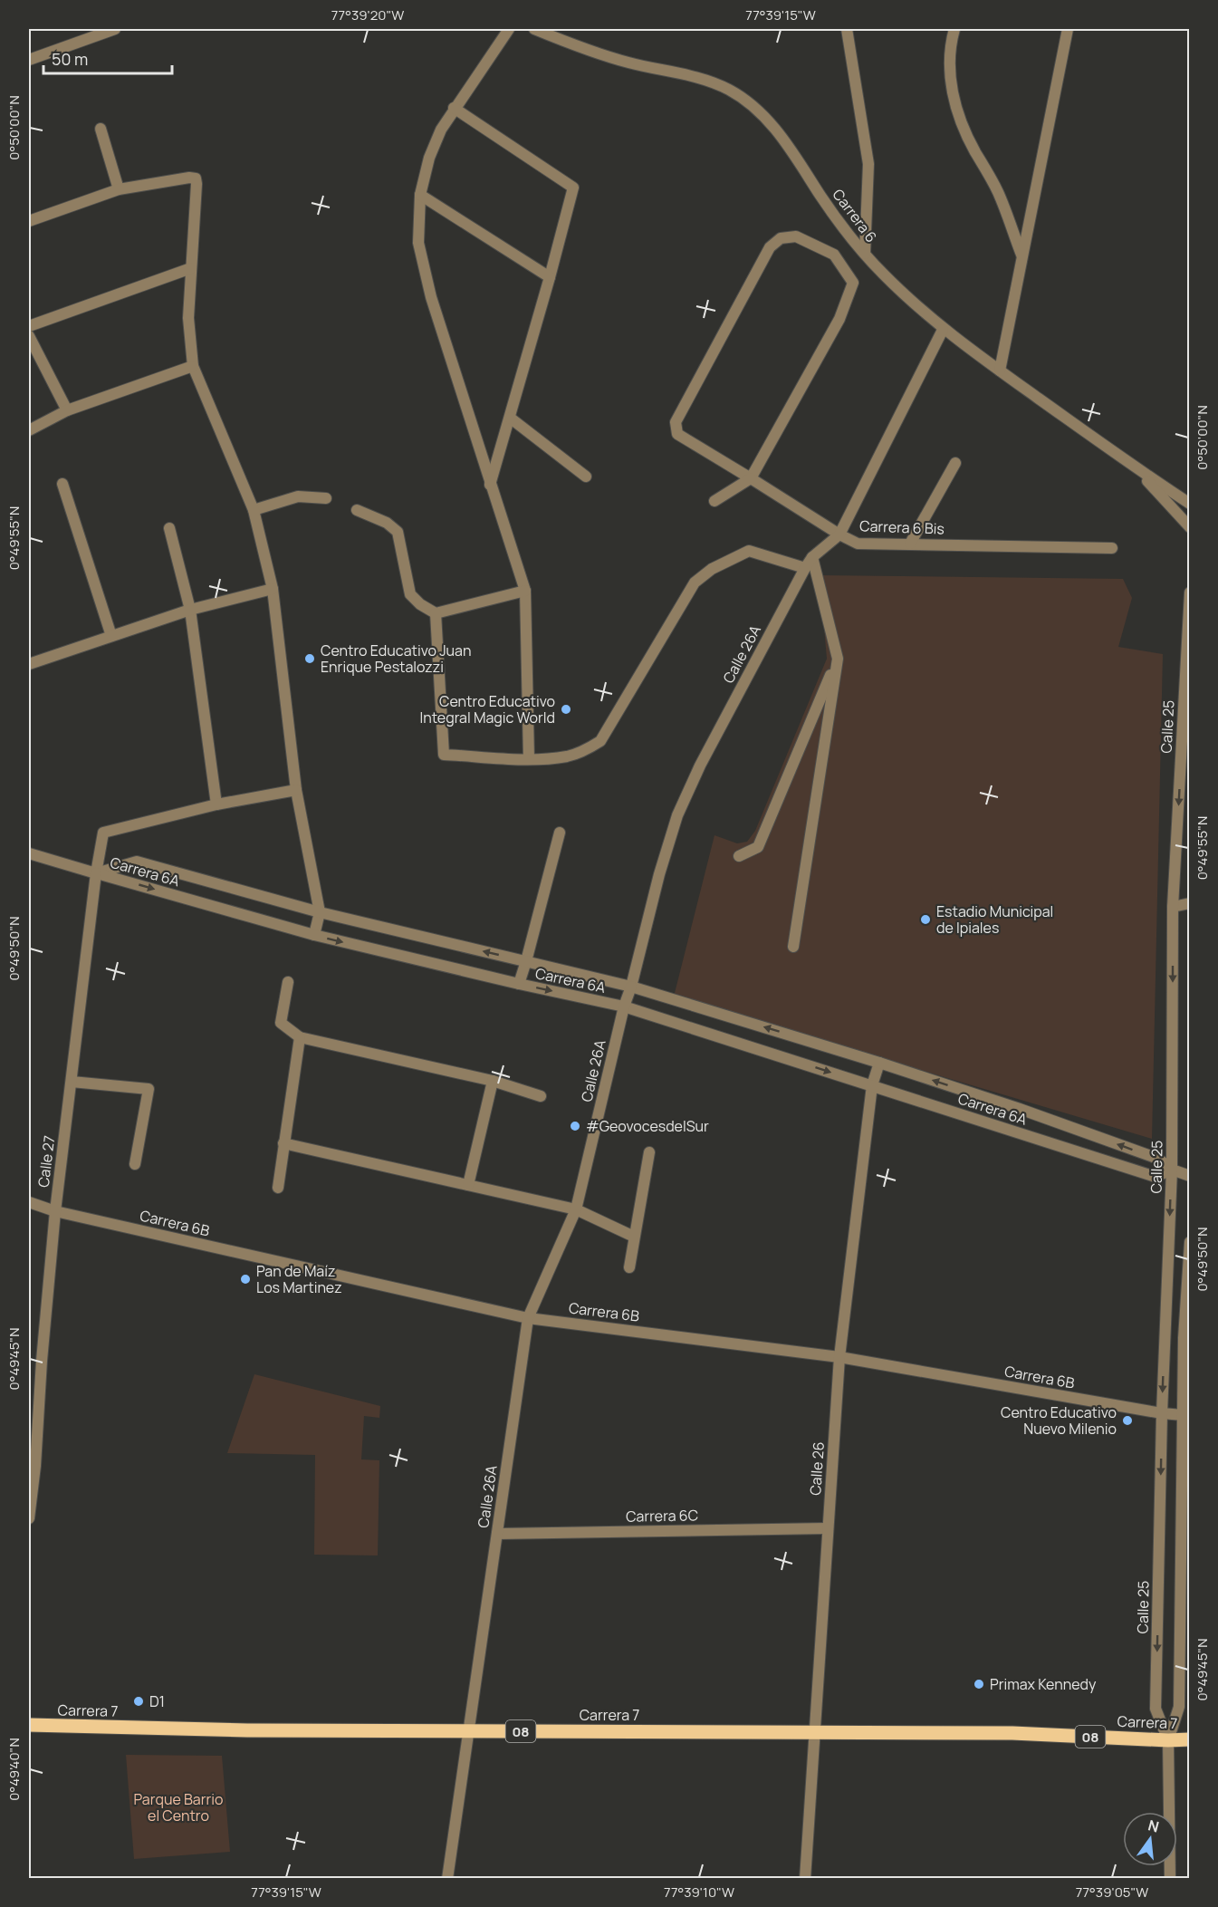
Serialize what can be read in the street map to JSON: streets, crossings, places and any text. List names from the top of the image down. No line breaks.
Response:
{"streets":{"main road":["Carrera 7","08"],"street":["Carrera 6","Carrera 6 Bis","Calle 26A","Calle 25","Carrera 6A","Calle 27","Carrera 6B","Calle 26","Carrera 6C"]},"crossings":[["Carrera 6","Calle 26A"],["Carrera 6 Bis","Calle 26A"],["Calle 26A","Carrera 6A"],["Calle 26A","Carrera 6B"],["Calle 26A","Carrera 6C"],["Calle 26A","Carrera 7"],["Calle 25","Carrera 6A"],["Calle 25","Carrera 6B"],["Calle 25","Carrera 7"],["Carrera 6A","Calle 27"],["Carrera 6A","Calle 26"],["Calle 27","Carrera 6B"],["Carrera 6B","Calle 26"],["Calle 26","Carrera 6C"],["Calle 26","Carrera 7"]],"parks":["Parque Barrio el Centro"],"places":["Centro Educativo Juan Enrique Pestalozzi","Centro Educativo Integral Magic World","Estadio Municipal de Ipiales","#GeovocesdelSur","Pan de Maíz Los Martinez","Centro Educativo Nuevo Milenio","Primax Kennedy","D1"],"scale_bar":"50 m","north":"top","coordinates":["77°39'20\"W","77°39'15\"W","0°50'00\"N","0°49'55\"N","0°49'50\"N","0°49'45\"N","0°49'40\"N","77°39'10\"W","77°39'05\"W"]}
